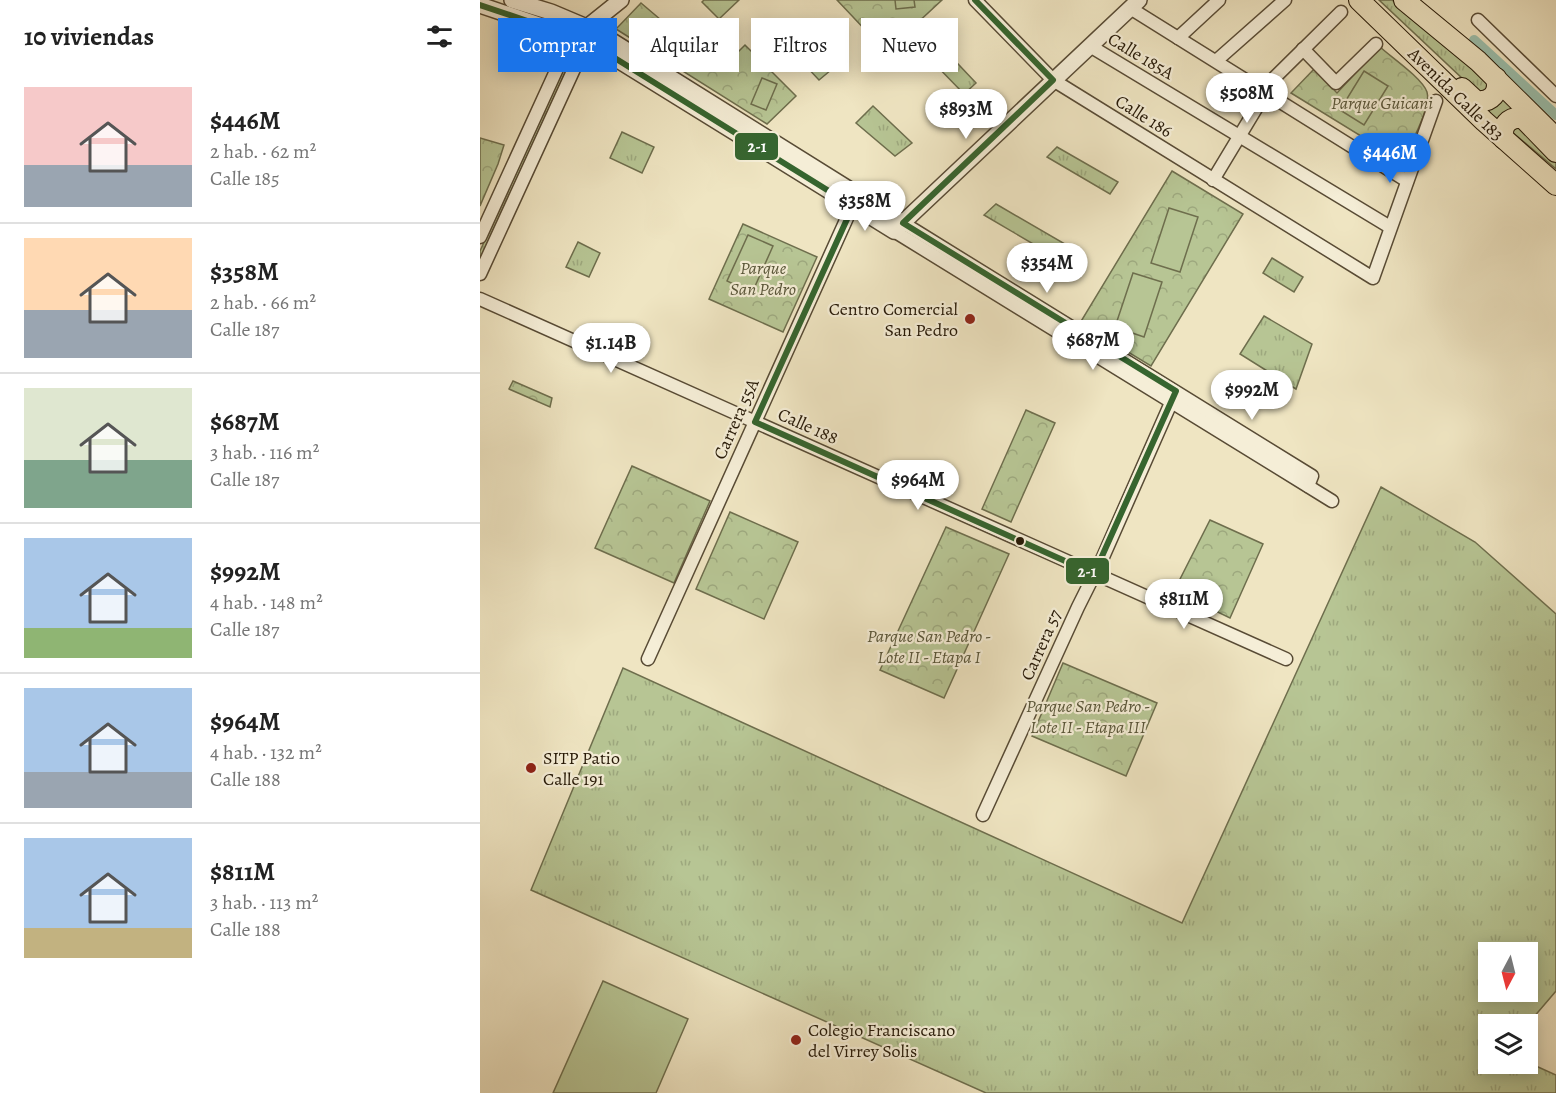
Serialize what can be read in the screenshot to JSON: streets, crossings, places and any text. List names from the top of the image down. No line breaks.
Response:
{"streets":{"main road":["Avenida Calle 183"],"street":["Calle 185A","Calle 186","Carrera 55A","Calle 188","Carrera 57"]},"crossings":[["Calle 185A","Calle 186"],["Carrera 55A","Calle 188"],["Calle 188","Carrera 57"]],"parks":["Parque Guicani","Parque San Pedro","Parque San Pedro - Lote II - Etapa I","Parque San Pedro - Lote II - Etapa III"],"places":["Centro Comercial San Pedro","SITP Patio Calle 191","Colegio Franciscano del Virrey Solis"],"lines":["transit line 2-1"],"north":"bottom","page":{"heading":"10 viviendas","chip":["Comprar","Alquilar","Filtros","Nuevo"],"list":[{"name":"$446M","note":"2 hab. · 62 m² · Calle 185"},{"name":"$358M","note":"2 hab. · 66 m² · Calle 187"},{"name":"$687M","note":"3 hab. · 116 m² · Calle 187"},{"name":"$992M","note":"4 hab. · 148 m² · Calle 187"},{"name":"$964M","note":"4 hab. · 132 m² · Calle 188"},{"name":"$811M","note":"3 hab. · 113 m² · Calle 188"}],"price":["$508M","$893M","$446M","$358M","$354M","$687M","$1.14B","$992M","$964M","$811M"]}}
